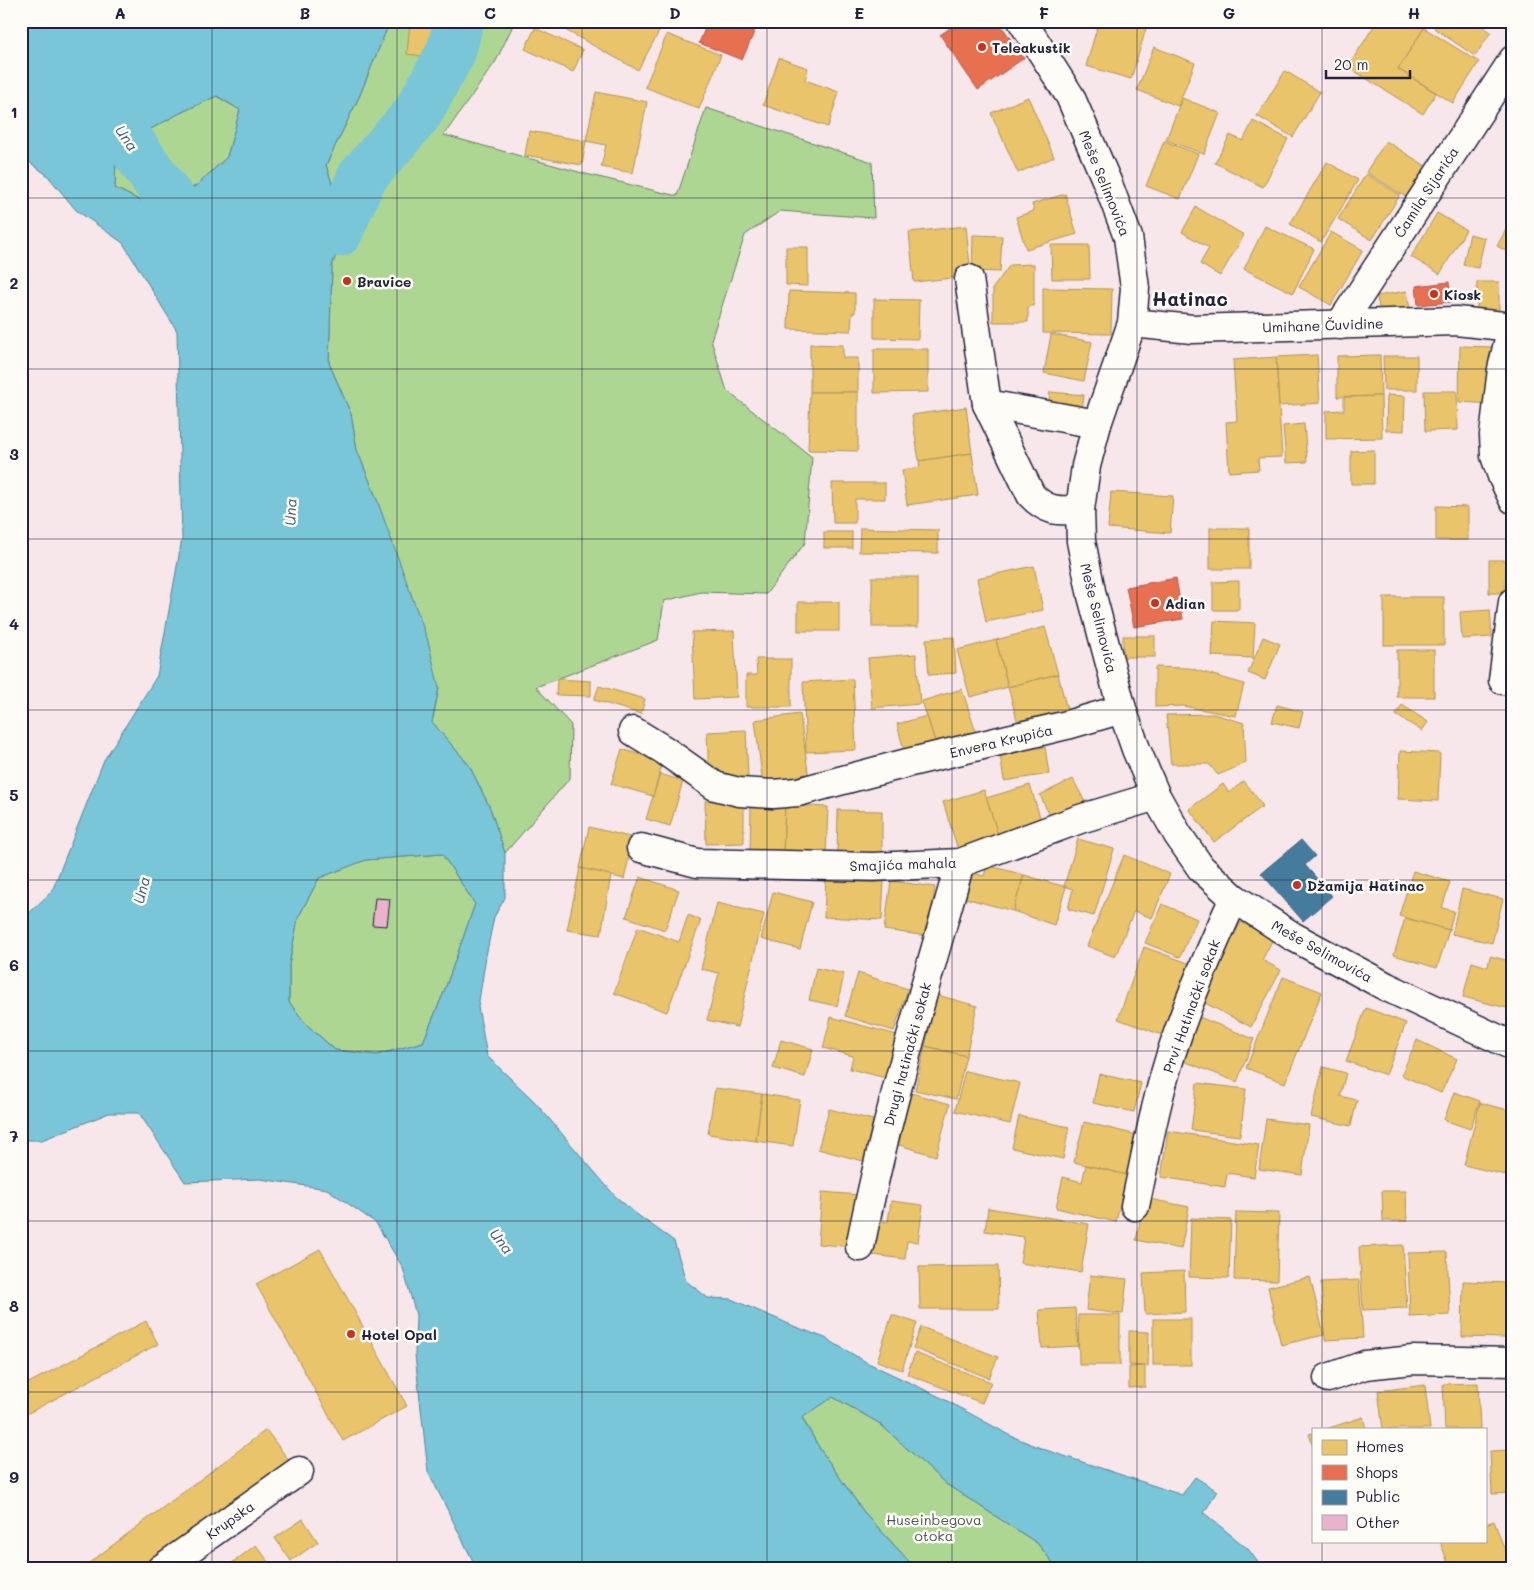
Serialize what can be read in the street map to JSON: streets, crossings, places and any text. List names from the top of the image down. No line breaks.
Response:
{"streets":{"street":["Meše Selimovića","Ćamila Sijarića","Umihane Čuvidine","Envera Krupića","Smajića mahala","Prvi Hatinački sokak","Drugi hatinački sokak","Krupska"]},"crossings":[["Meše Selimovića","Umihane Čuvidine"],["Meše Selimovića","Envera Krupića"],["Meše Selimovića","Smajića mahala"],["Meše Selimovića","Prvi Hatinački sokak"],["Ćamila Sijarića","Umihane Čuvidine"],["Smajića mahala","Drugi hatinački sokak"]],"districts":["Hatinac"],"water":["Una"],"parks":["Huseinbegova otoka"],"places":["Teleakustik","Bravice","Kiosk","Adian","Džamija Hatinac","Hotel Opal"],"legend":["Homes","Shops","Public","Other"],"scale_bar":"20 m","grid":{"columns":["A","B","C","D","E","F","G","H"],"rows":["1","2","3","4","5","6","7","8","9"]}}
